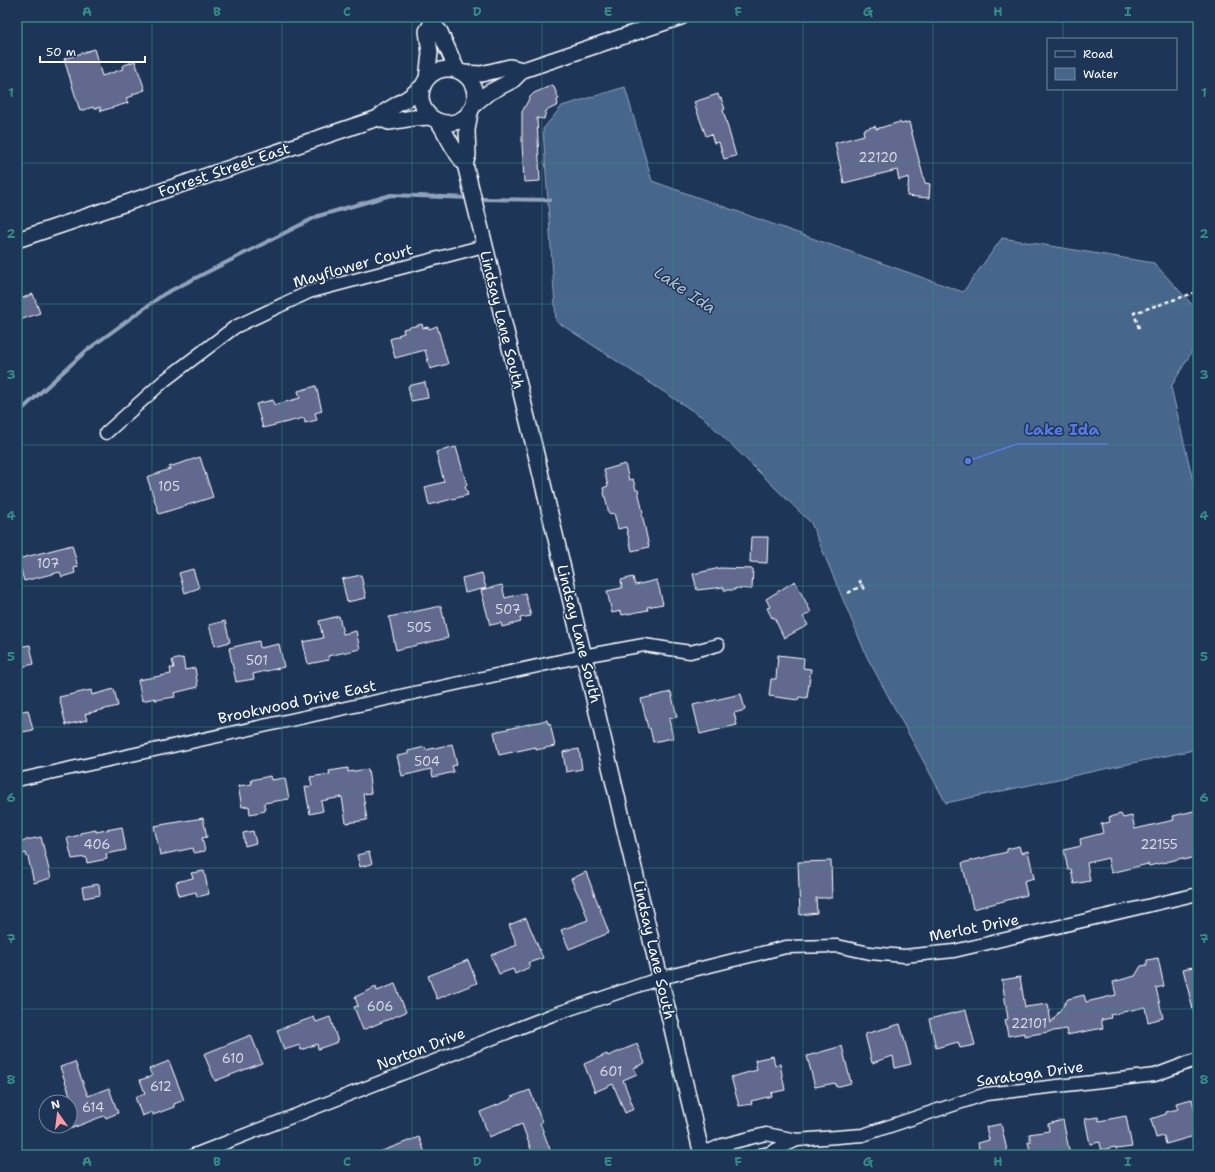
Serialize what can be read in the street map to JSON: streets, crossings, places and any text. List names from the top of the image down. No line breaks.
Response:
{"streets":{"street":["Forrest Street East","Mayflower Court","Lindsay Lane South","Brookwood Drive East","Merlot Drive","Norton Drive","Saratoga Drive"]},"crossings":[["Forrest Street East","Lindsay Lane South"],["Mayflower Court","Lindsay Lane South"],["Lindsay Lane South","Brookwood Drive East"],["Lindsay Lane South","Merlot Drive"],["Lindsay Lane South","Norton Drive"],["Lindsay Lane South","Saratoga Drive"],["Merlot Drive","Norton Drive"]],"water":["Lake Ida"],"places":["Lake Ida"],"house_numbers":["22120","105","107","507","505","501","504","406","22155","606","22101","610","601","612","614"],"legend":["Road","Water"],"scale_bar":"50 m","north":"top","grid":{"columns":["A","B","C","D","E","F","G","H","I"],"rows":["1","2","3","4","5","6","7","8"]}}
